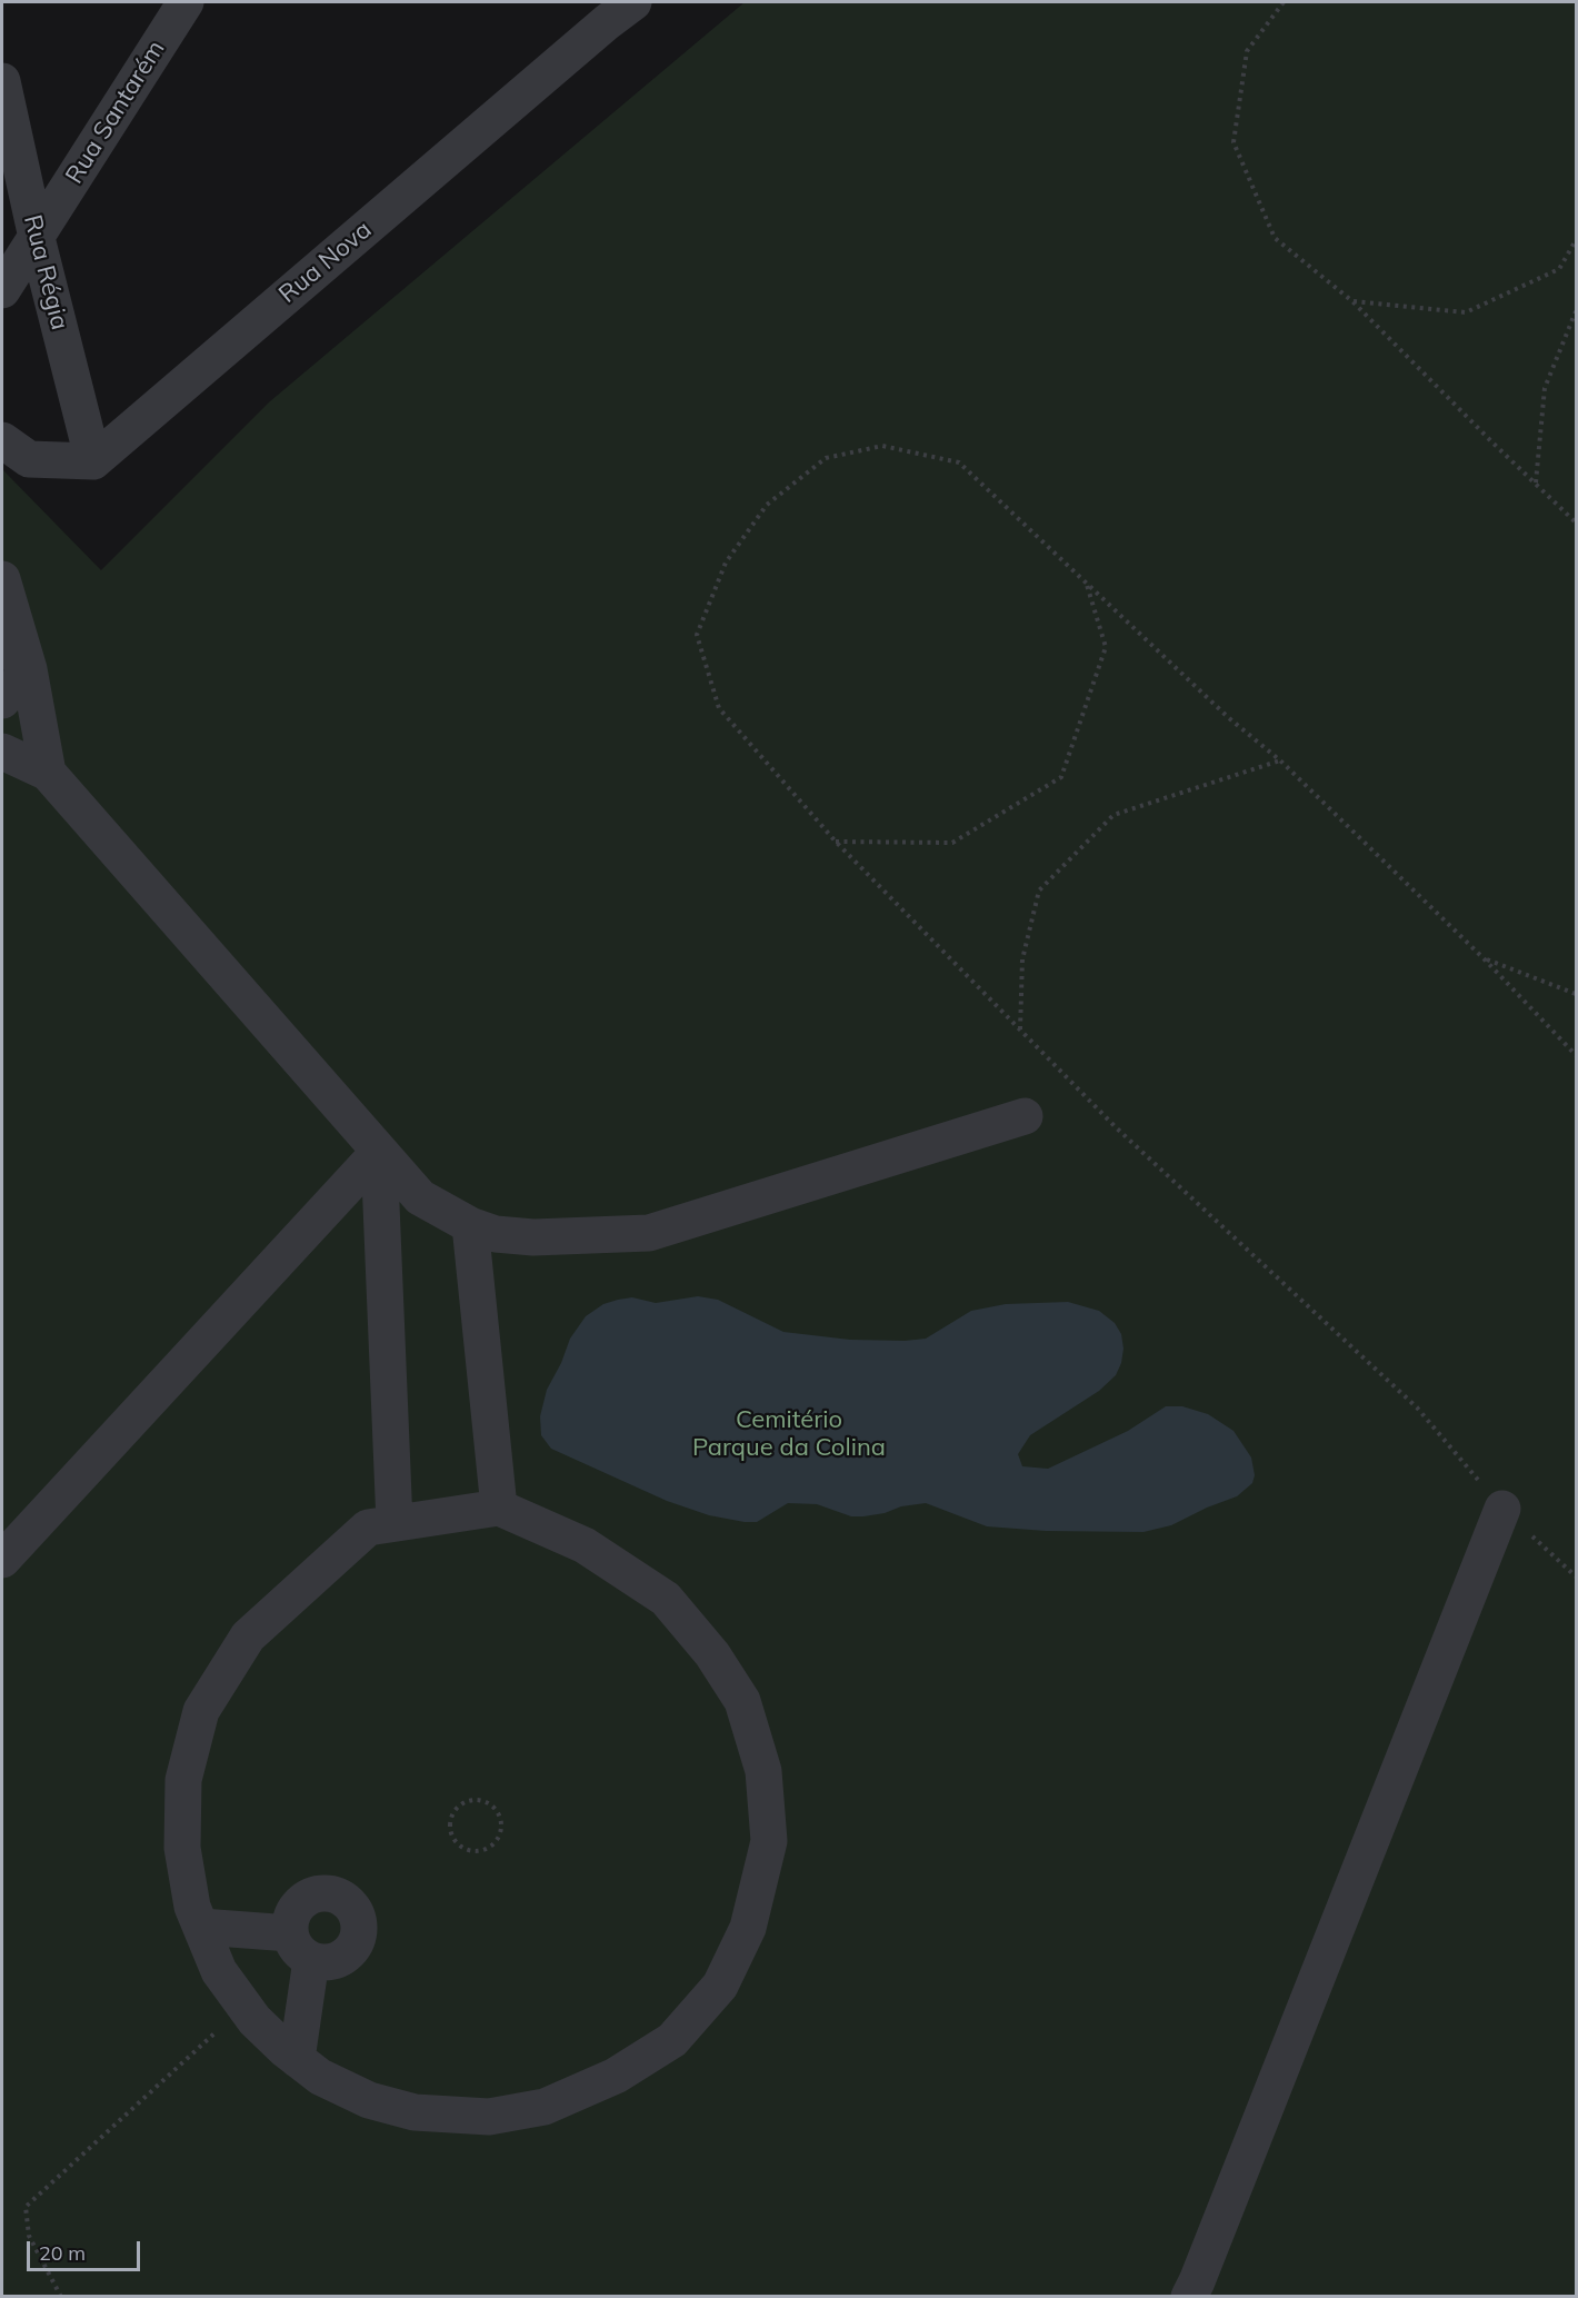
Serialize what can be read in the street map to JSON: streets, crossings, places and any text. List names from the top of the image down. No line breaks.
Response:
{"streets":{"street":["Rua Santarém","Rua Nova","Rua Régia"]},"crossings":[["Rua Santarém","Rua Régia"],["Rua Nova","Rua Régia"]],"parks":["Cemitério Parque da Colina"],"scale_bar":"20 m"}
